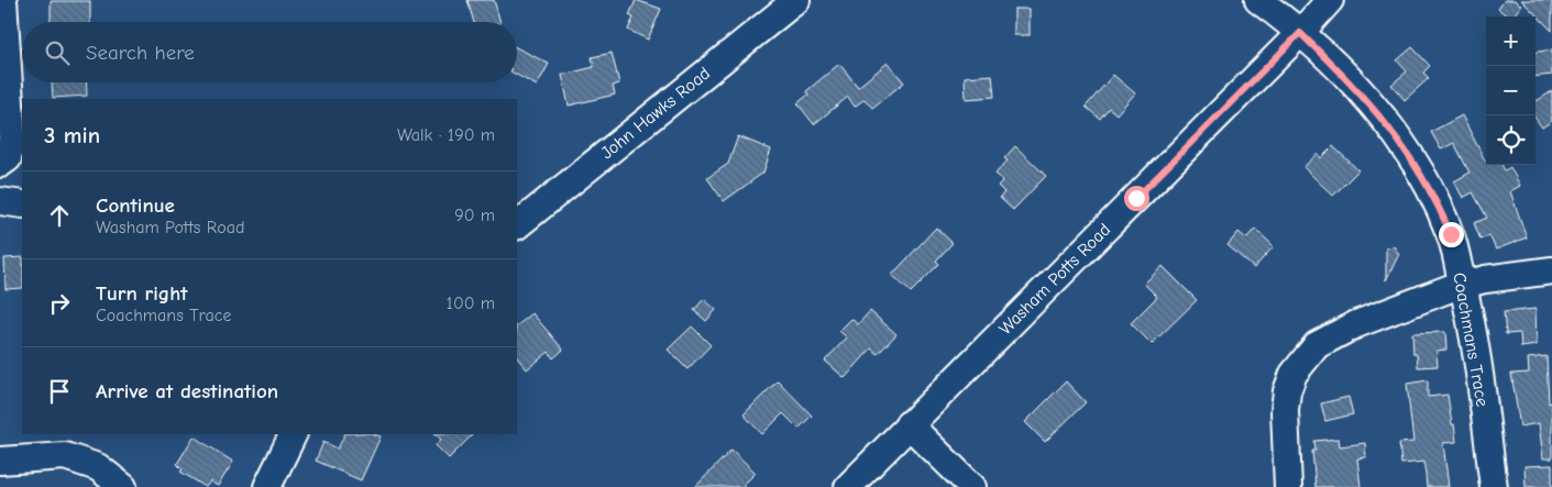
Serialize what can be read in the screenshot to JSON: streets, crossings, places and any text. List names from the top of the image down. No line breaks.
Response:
{"streets":{"street":["John Hawks Road","Washam Potts Road","Coachmans Trace"]},"crossings":[["Washam Potts Road","Coachmans Trace"]],"page":{"map_buttons":["+","−"],"search":"Search here","heading":["3 min","Walk · 190 m"],"list":[["Continue","Washam Potts Road","90 m"],["Turn right","Coachmans Trace","100 m"],"Arrive at destination"]}}
